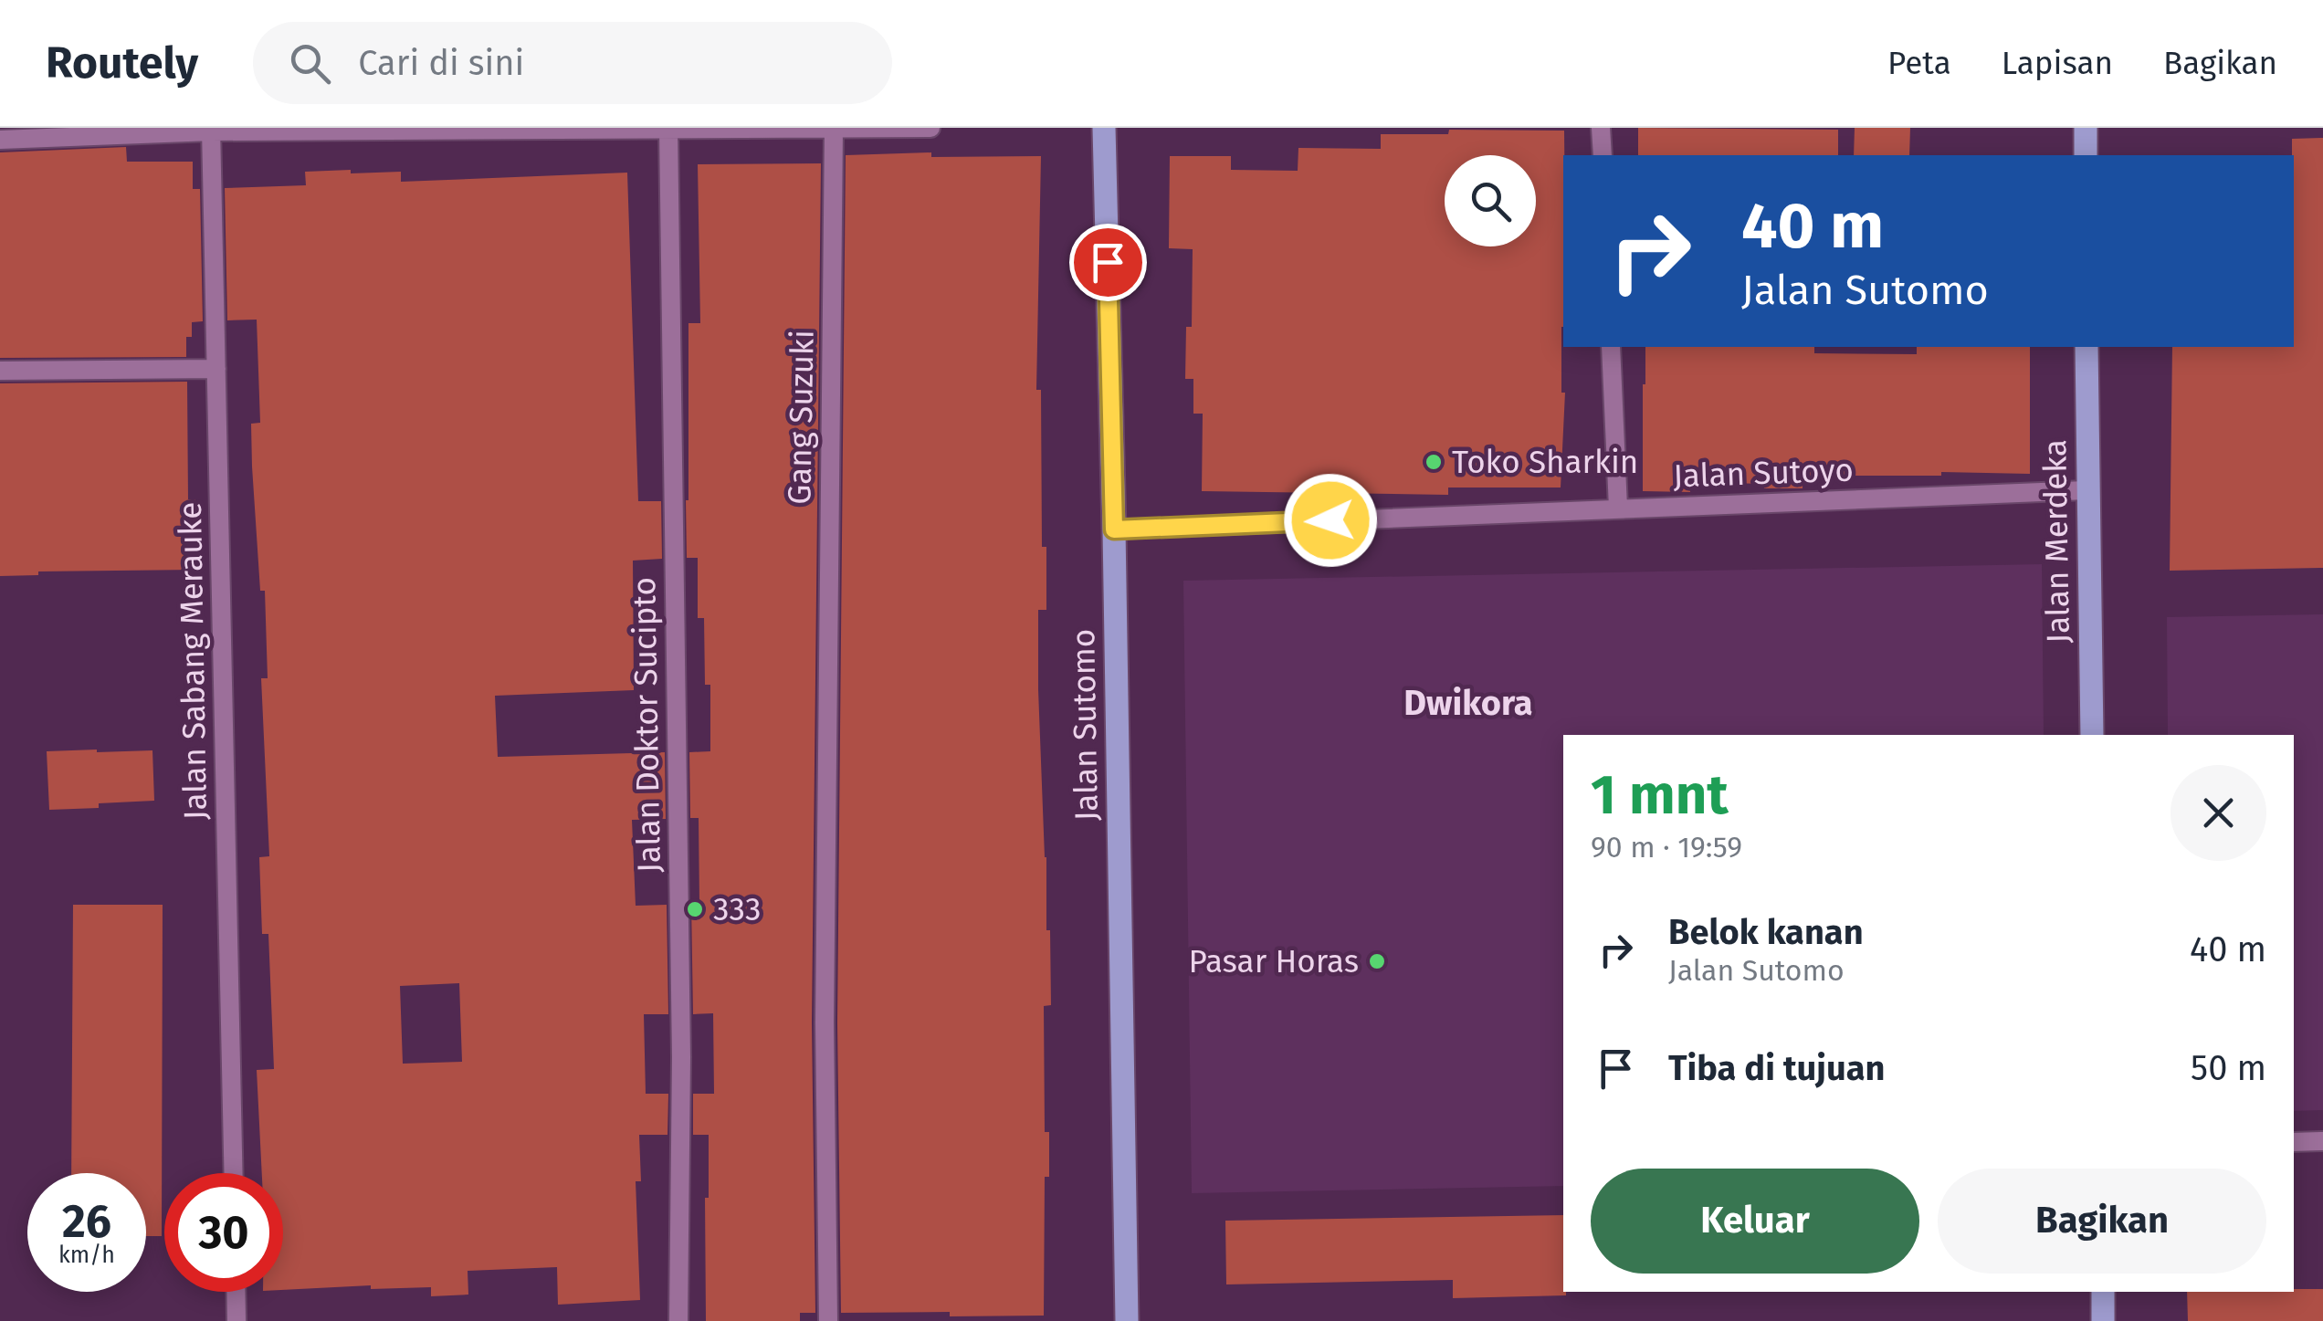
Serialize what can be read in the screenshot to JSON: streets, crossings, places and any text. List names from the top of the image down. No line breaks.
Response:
{"streets":{"main road":["Jalan Merdeka","Jalan Sutomo"],"street":["Gang Suzuki","Jalan Sutoyo","Jalan Sabang Merauke","Jalan Doktor Sucipto"]},"crossings":[["Jalan Sutoyo","Jalan Merdeka"],["Jalan Sutoyo","Jalan Sutomo"]],"districts":["Dwikora"],"places":["Toko Sharkin","333","Pasar Horas"],"page":{"header":"Routely","search":"Cari di sini","nav":["Peta","Lapisan","Bagikan"],"turn":["40 m","Jalan Sutomo"],"heading":["1 mnt","90 m · 19:59"],"list":[{"name":"Belok kanan","note":"Jalan Sutomo","value":"40 m"},{"name":"Tiba di tujuan","value":"50 m"}],"buttons":["Keluar","Bagikan"],"speed":"26 km/h","limit":"30"}}
